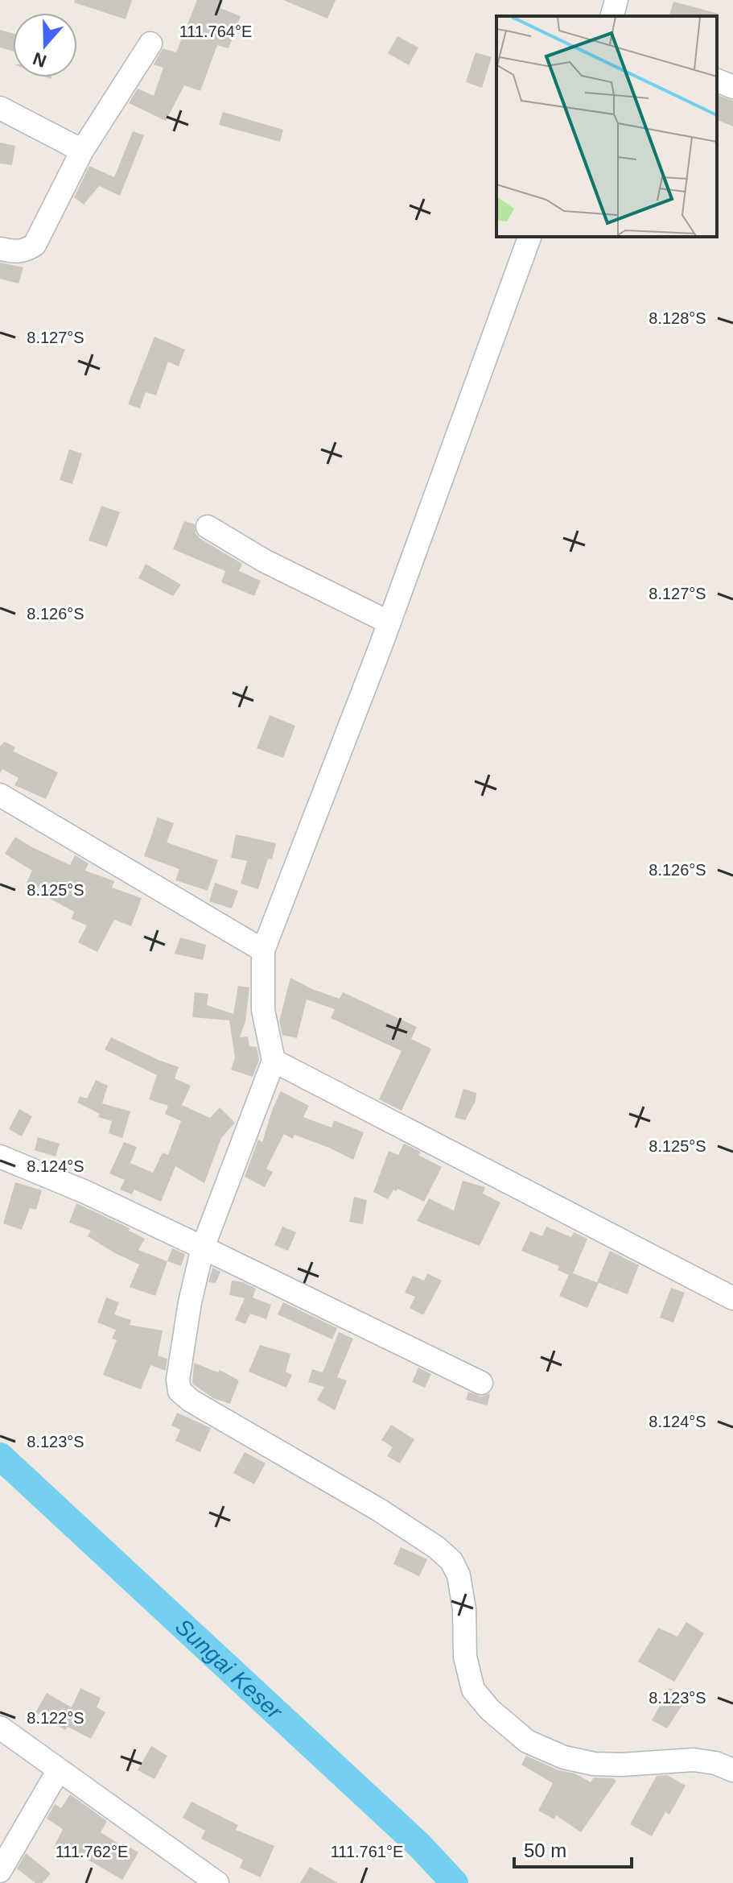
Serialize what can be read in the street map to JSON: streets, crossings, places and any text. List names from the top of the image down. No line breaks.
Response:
{"water":["Sungai Keser"],"scale_bar":"50 m","north":"bottom","coordinates":["111.764°E","8.128°S","8.127°S","8.126°S","8.125°S","8.124°S","8.123°S","8.122°S","111.762°E","111.761°E"]}
